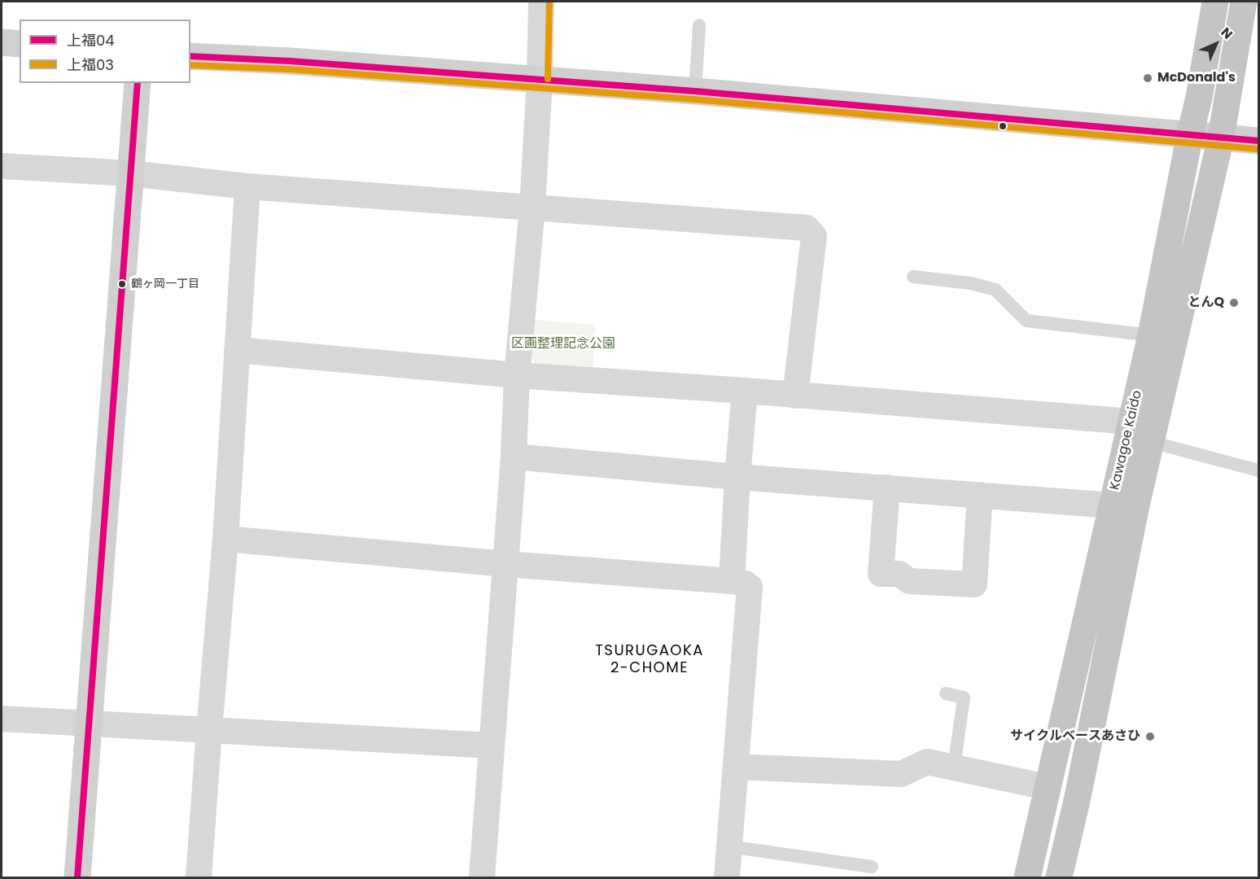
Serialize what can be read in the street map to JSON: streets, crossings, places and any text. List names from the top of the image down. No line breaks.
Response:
{"streets":{"highway":["Kawagoe Kaido"]},"districts":["TSURUGAOKA 2-CHOME"],"parks":["区画整理記念公園"],"places":["McDonald's","鶴ヶ岡一丁目","とんQ","サイクルベースあさひ"],"lines":["transit line 上福03","transit line 上福04"],"legend":["上福04","上福03"],"north":"top right"}
